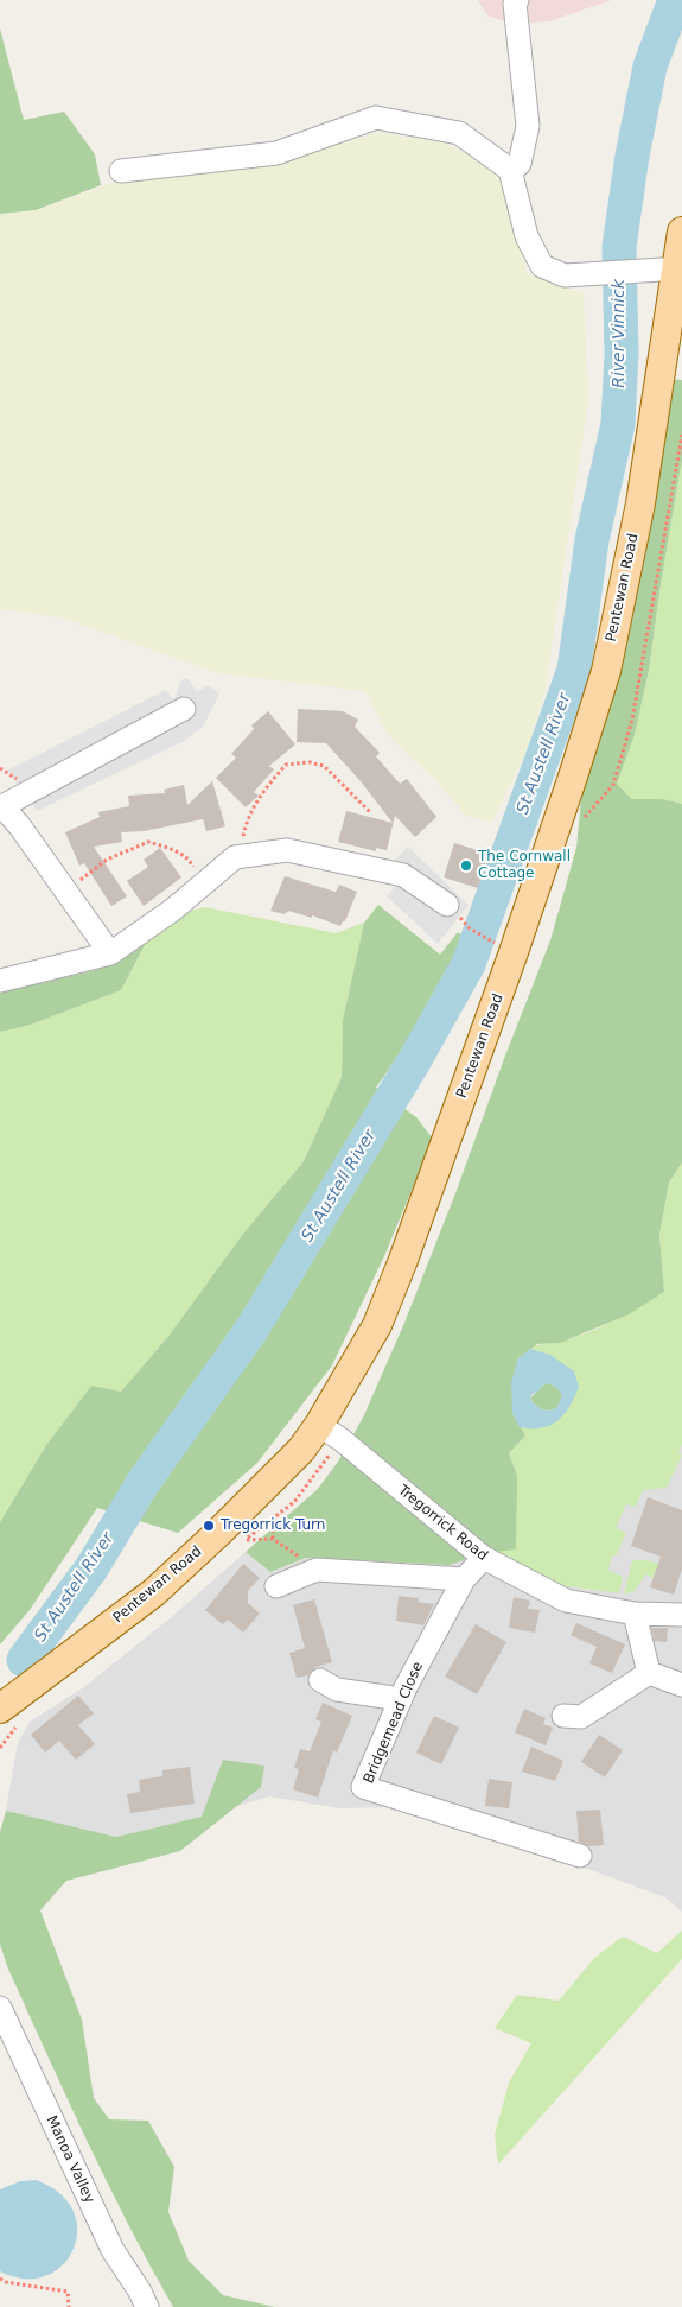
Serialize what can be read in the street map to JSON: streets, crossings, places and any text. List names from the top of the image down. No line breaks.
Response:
{"streets":{"main road":["Pentewan Road"],"street":["Tregorrick Road","Bridgemead Close","Manoa Valley"]},"crossings":[["Pentewan Road","Tregorrick Road"],["Tregorrick Road","Bridgemead Close"]],"water":["River Vinnick","St Austell River"],"places":["The Cornwall Cottage","Tregorrick Turn"]}
